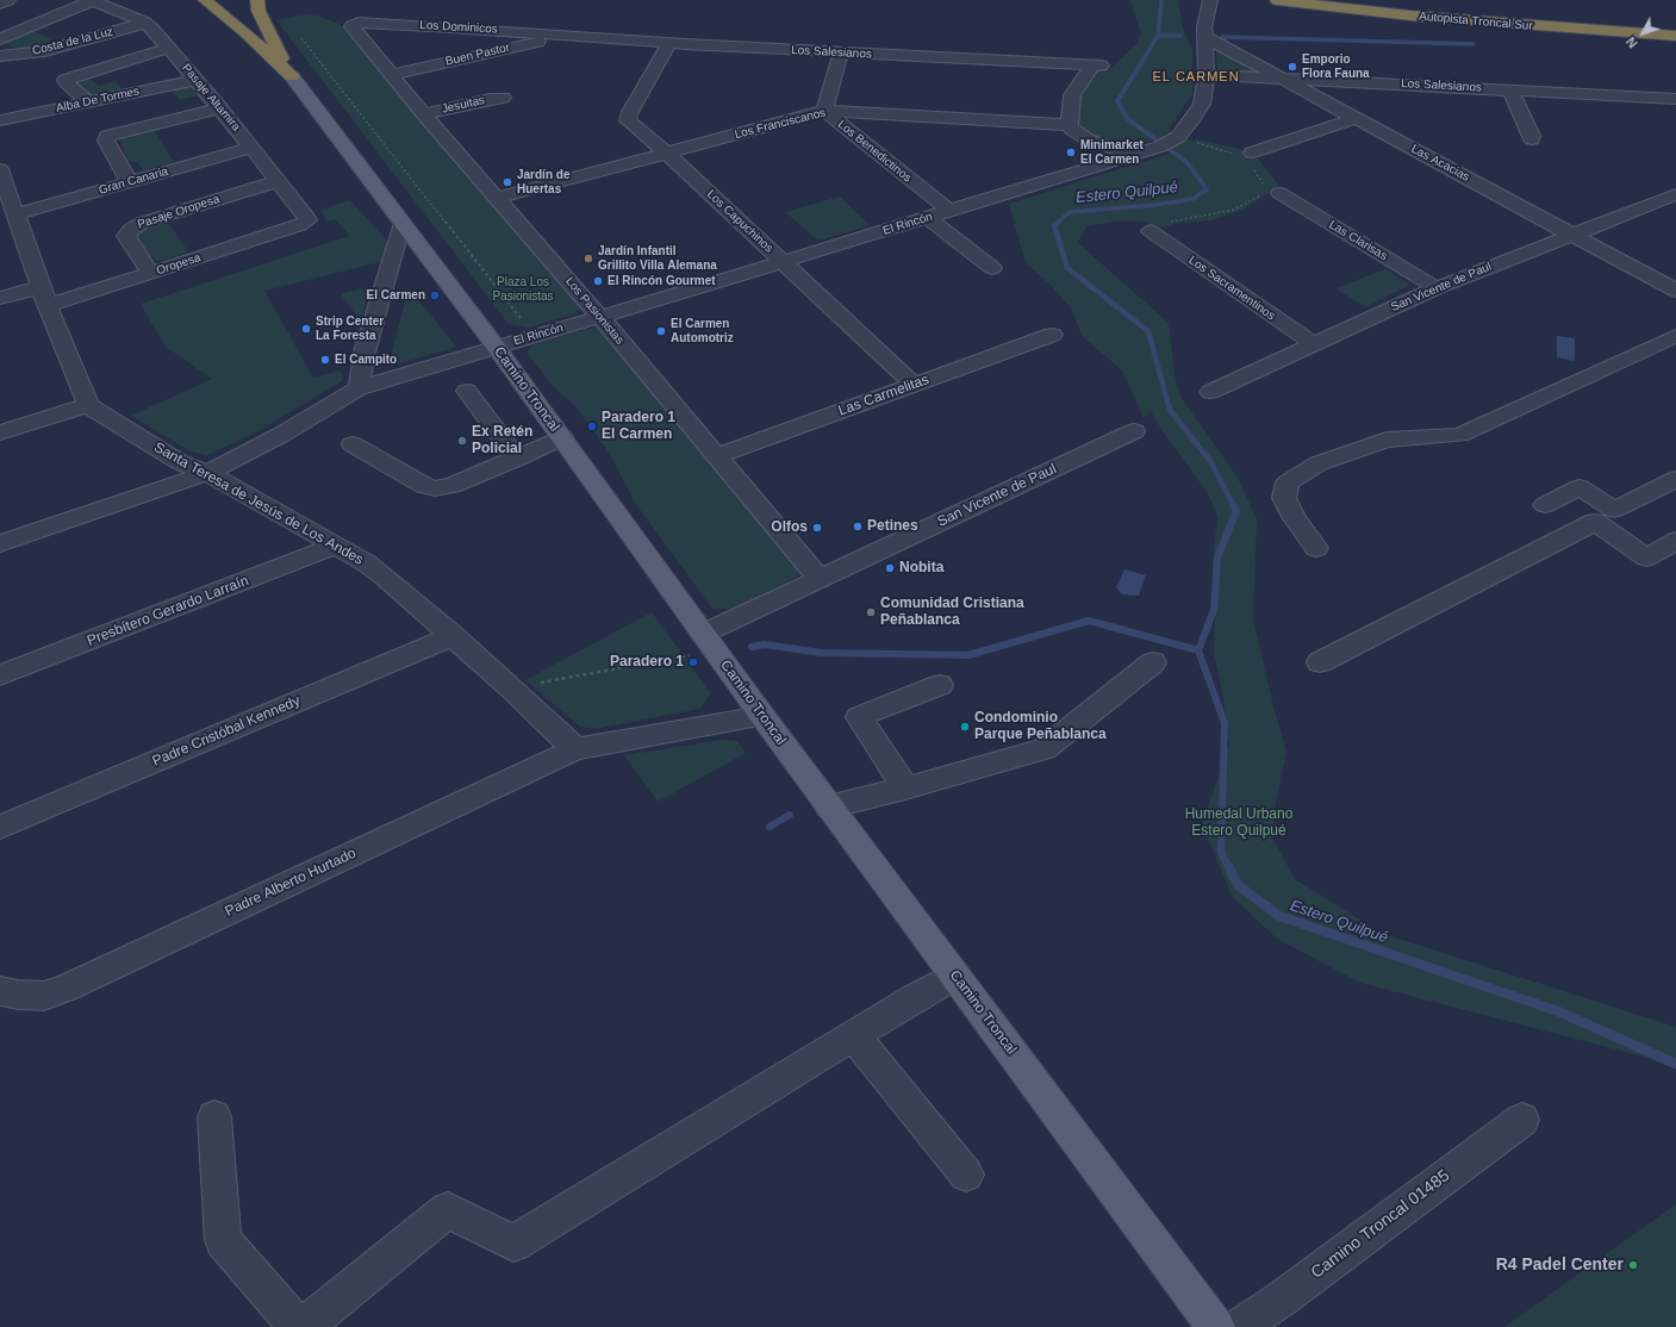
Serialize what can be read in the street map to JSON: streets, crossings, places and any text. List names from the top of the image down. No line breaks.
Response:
{"streets":{"highway":["Autopista Troncal Sur"],"main road":["Camino Troncal"],"street":["Los Dominicos","Costa de la Luz","Los Salesianos","Buen Pastor","Pasaje Altamira","Alba De Tormes","Jesuitas","Los Franciscanos","Los Benedictinos","Las Acacias","Gran Canaria","Pasaje Oropesa","Los Capuchinos","El Rincón","Las Clarisas","Oropesa","San Vicente de Paul","Los Sacramentinos","Los Pasionistas","Las Carmelitas","Santa Teresa de Jesús de Los Andes","Presbítero Gerardo Larraín","Padre Cristóbal Kennedy","Padre Alberto Hurtado","Camino Troncal 01485"]},"crossings":[["Los Dominicos","Los Salesianos"],["Los Dominicos","Buen Pastor"],["Los Dominicos","Los Pasionistas"],["Costa de la Luz","Pasaje Altamira"],["Los Salesianos","Buen Pastor"],["Los Salesianos","Los Franciscanos"],["Los Salesianos","Los Benedictinos"],["Los Salesianos","Las Acacias"],["Los Salesianos","Los Capuchinos"],["Los Salesianos","El Rincón"],["Buen Pastor","Los Pasionistas"],["Pasaje Altamira","Alba De Tormes"],["Pasaje Altamira","Gran Canaria"],["Pasaje Altamira","Pasaje Oropesa"],["Pasaje Altamira","Oropesa"],["Jesuitas","Los Pasionistas"],["Los Franciscanos","Los Benedictinos"],["Los Franciscanos","Los Capuchinos"],["Los Franciscanos","Los Pasionistas"],["Los Benedictinos","El Rincón"],["Las Acacias","El Rincón"],["Las Acacias","San Vicente de Paul"],["Pasaje Oropesa","Oropesa"],["Los Capuchinos","El Rincón"],["Los Capuchinos","Las Carmelitas"],["El Rincón","Los Pasionistas"],["El Rincón","Camino Troncal"],["El Rincón","Santa Teresa de Jesús de Los Andes"],["Las Clarisas","San Vicente de Paul"],["San Vicente de Paul","Los Sacramentinos"],["San Vicente de Paul","Los Pasionistas"],["San Vicente de Paul","Camino Troncal"],["Los Pasionistas","Las Carmelitas"],["Santa Teresa de Jesús de Los Andes","Presbítero Gerardo Larraín"],["Santa Teresa de Jesús de Los Andes","Padre Cristóbal Kennedy"],["Santa Teresa de Jesús de Los Andes","Padre Alberto Hurtado"]],"districts":["EL CARMEN"],"water":["Estero Quilpué"],"parks":["Plaza Los Pasionistas","Humedal Urbano Estero Quilpué"],"places":["Emporio Flora Fauna","Minimarket El Carmen","Jardín de Huertas","Jardín Infantil Grillito Villa Alemana","El Rincón Gourmet","El Carmen","Strip Center La Foresta","El Carmen Automotriz","El Campito","Paradero 1 El Carmen","Ex Retén Policial","Petines","Olfos","Nobita","Comunidad Cristiana Peñablanca","Paradero 1","Condominio Parque Peñablanca","R4 Padel Center"],"north":"bottom left"}
